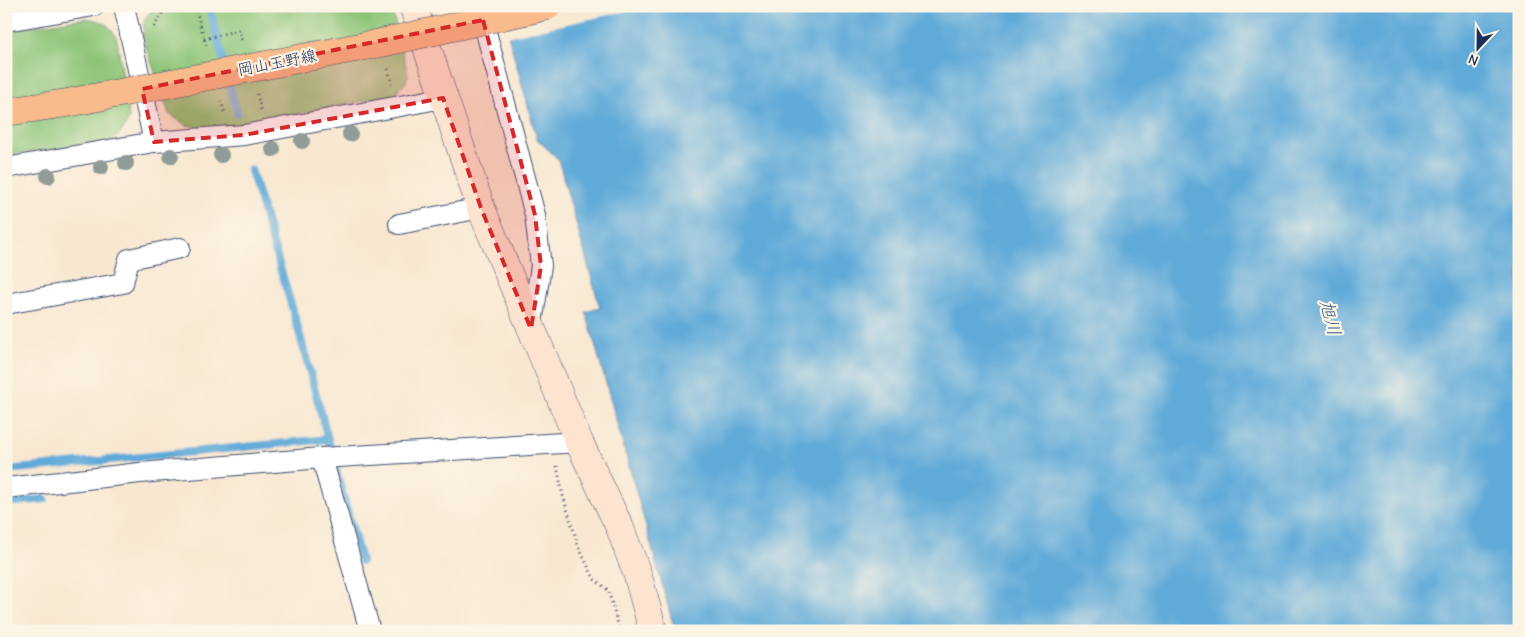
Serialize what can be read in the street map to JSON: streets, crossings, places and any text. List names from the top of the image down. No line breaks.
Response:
{"streets":{"main road":["岡山玉野線"]},"water":["旭川"],"north":"bottom"}
